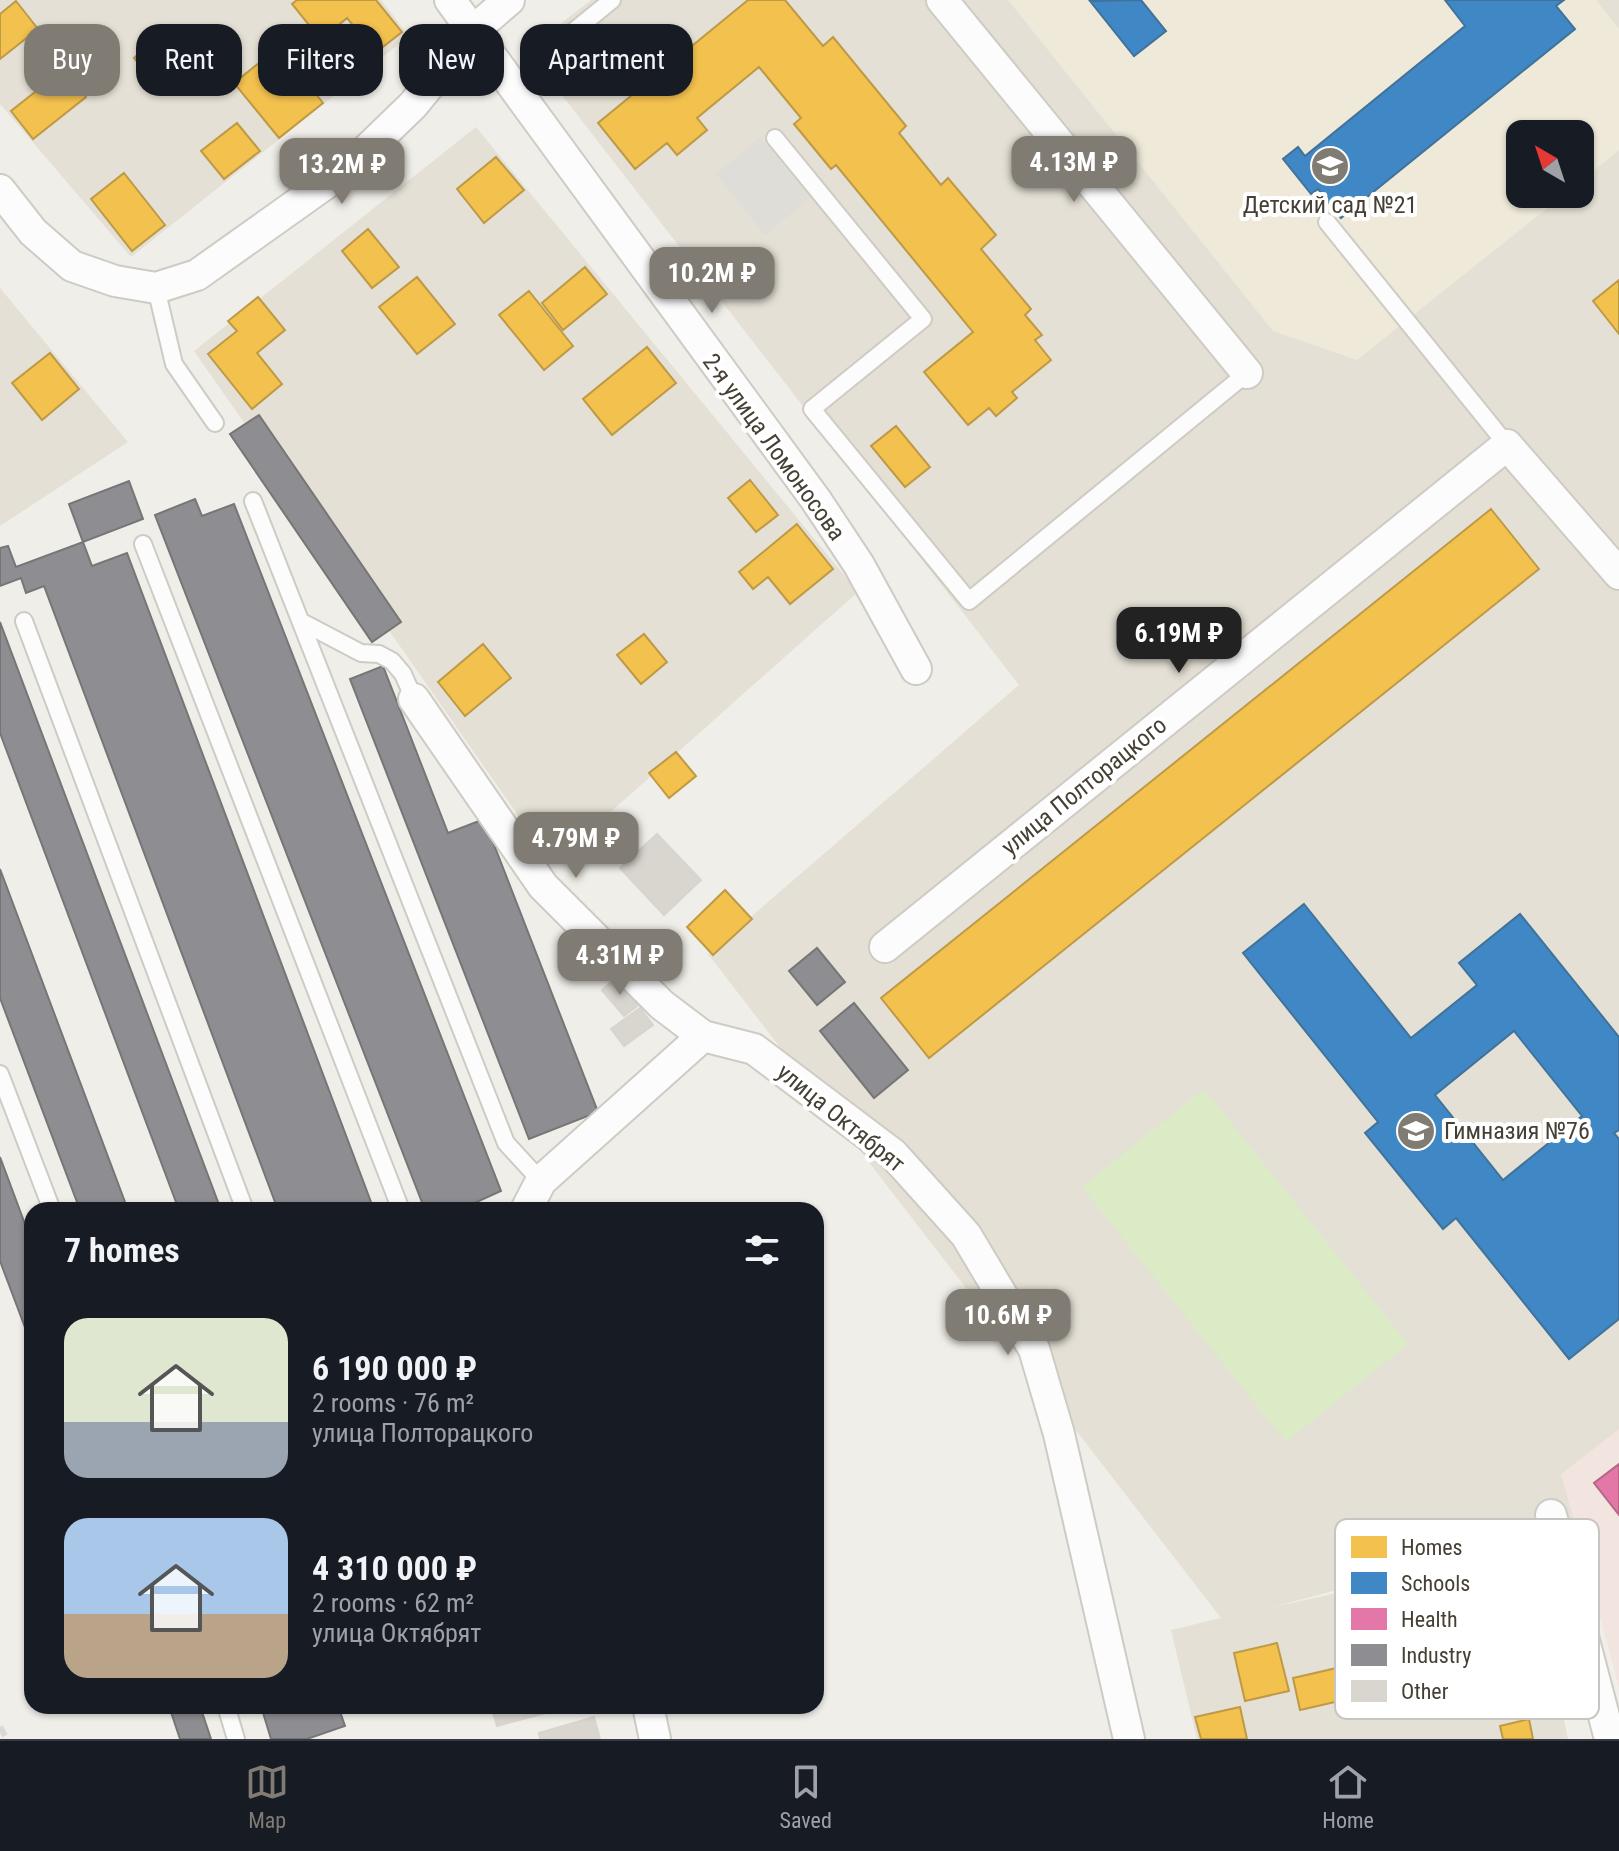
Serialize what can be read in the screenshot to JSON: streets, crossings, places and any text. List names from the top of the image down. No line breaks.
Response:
{"streets":{"street":["2-я улица Ломоносова","улица Полторацкого","улица Октябрят"]},"places":{"school or university":["Детский сад №21","Гимназия №76"]},"legend":["Homes","Schools","Health","Industry","Other"],"north":"top left","page":{"chip":["Buy","Rent","Filters","New","Apartment"],"price":["4.13M ₽","13.2M ₽","10.2M ₽","6.19M ₽","4.79M ₽","4.31M ₽","10.6M ₽"],"heading":"7 homes","list":[{"name":"6 190 000 ₽","note":"2 rooms · 76 m² · улица Полторацкого"},{"name":"4 310 000 ₽","note":"2 rooms · 62 m² · улица Октябрят"}],"tabs":["Map","Saved","Home"]}}
